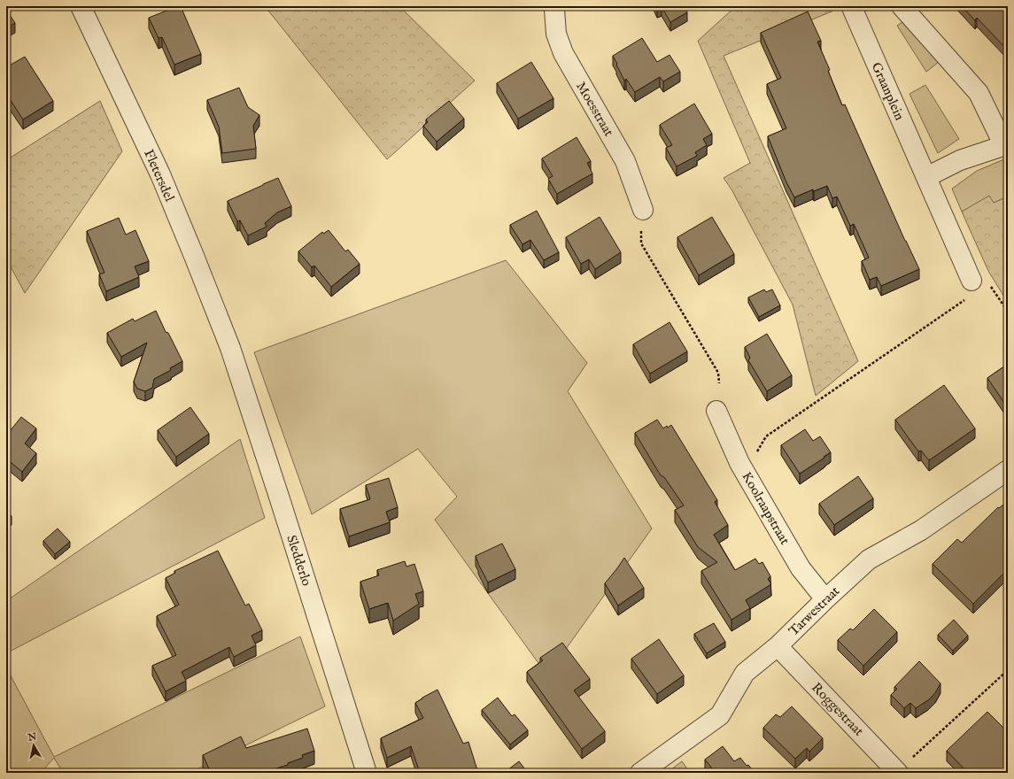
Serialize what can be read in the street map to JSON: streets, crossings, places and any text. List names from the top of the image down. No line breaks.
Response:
{"streets":{"street":["Graanplein","Moesstraat","Fletersdel","Koolraapstraat","Sledderlo","Tarwestraat","Roggestraat"]},"crossings":[["Fletersdel","Sledderlo"],["Koolraapstraat","Tarwestraat"],["Tarwestraat","Roggestraat"]],"north":"top"}
